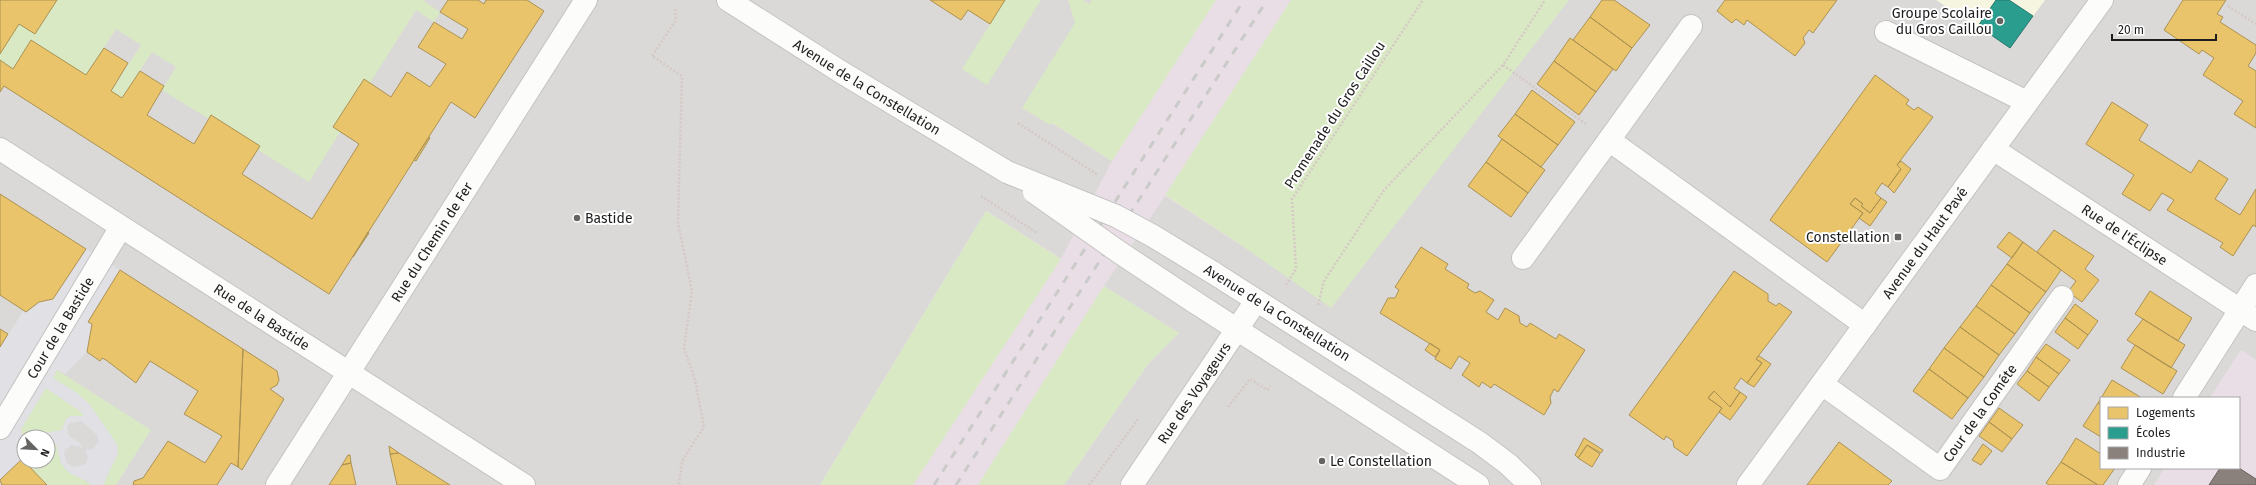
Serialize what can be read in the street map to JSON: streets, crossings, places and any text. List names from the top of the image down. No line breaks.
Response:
{"streets":{"street":["Avenue de la Constellation","Rue de l'Éclipse","Rue du Chemin de Fer","Avenue du Haut Pavé","Rue de la Bastide","Cour de la Bastide","Rue des Voyageurs","Cour de la Cométe"],"path":["Promenade du Gros Caillou"]},"crossings":[["Avenue de la Constellation","Rue des Voyageurs"],["Rue de l'Éclipse","Avenue du Haut Pavé"],["Rue du Chemin de Fer","Rue de la Bastide"],["Avenue du Haut Pavé","Cour de la Cométe"],["Rue de la Bastide","Cour de la Bastide"]],"places":{"other":["Groupe Scolaire du Gros Caillou","Bastide","Le Constellation"],"transit":["Constellation"]},"legend":["Logements","Écoles","Industrie"],"scale_bar":"20 m","north":"bottom right"}
